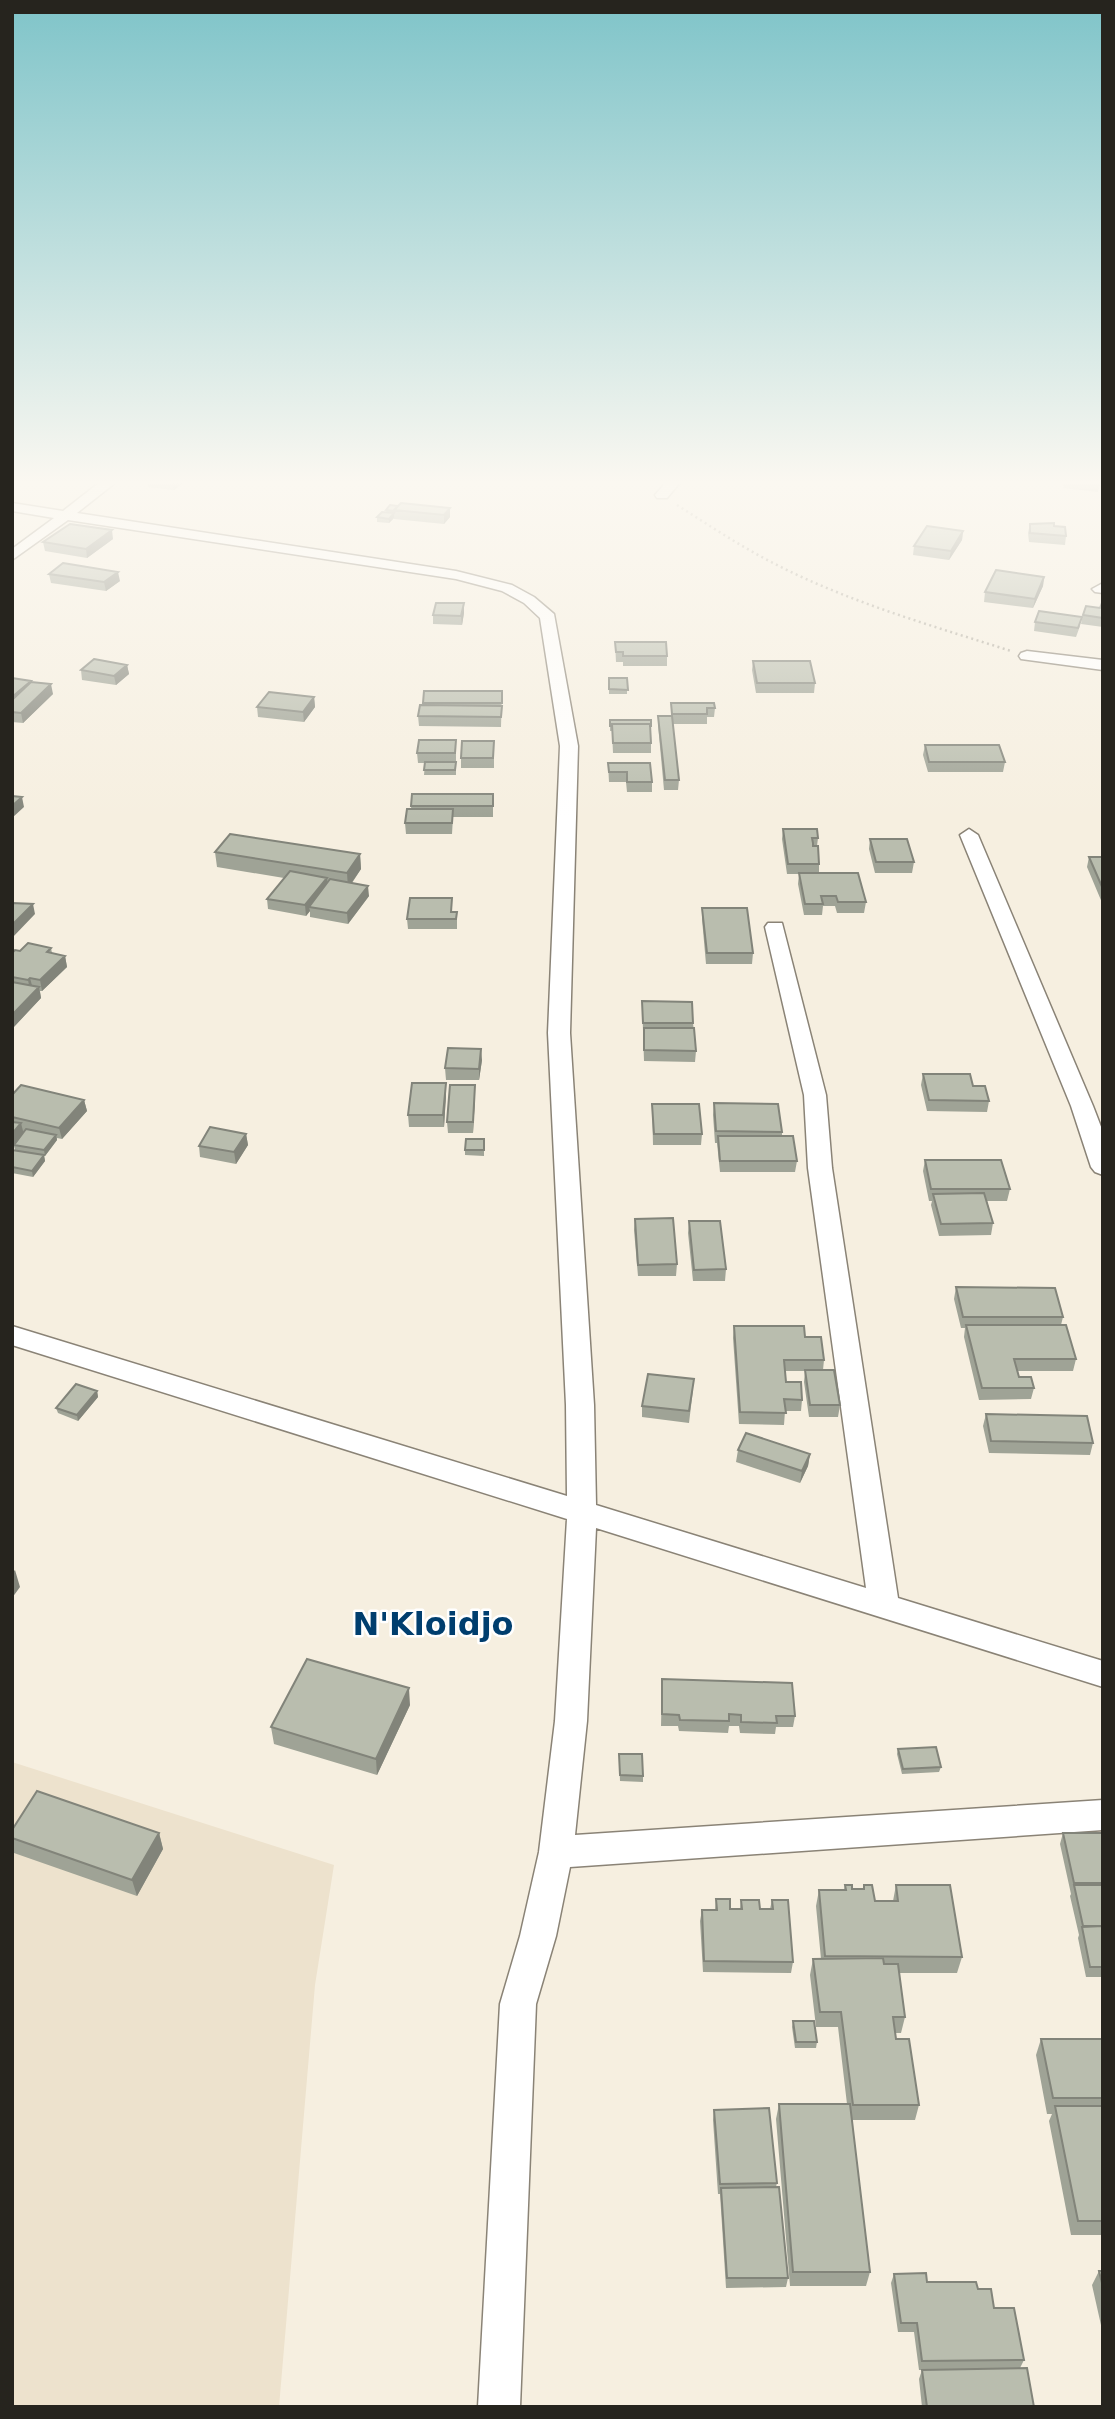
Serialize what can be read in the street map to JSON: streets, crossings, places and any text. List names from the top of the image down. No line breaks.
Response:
{"districts":["N'Kloidjo"]}
